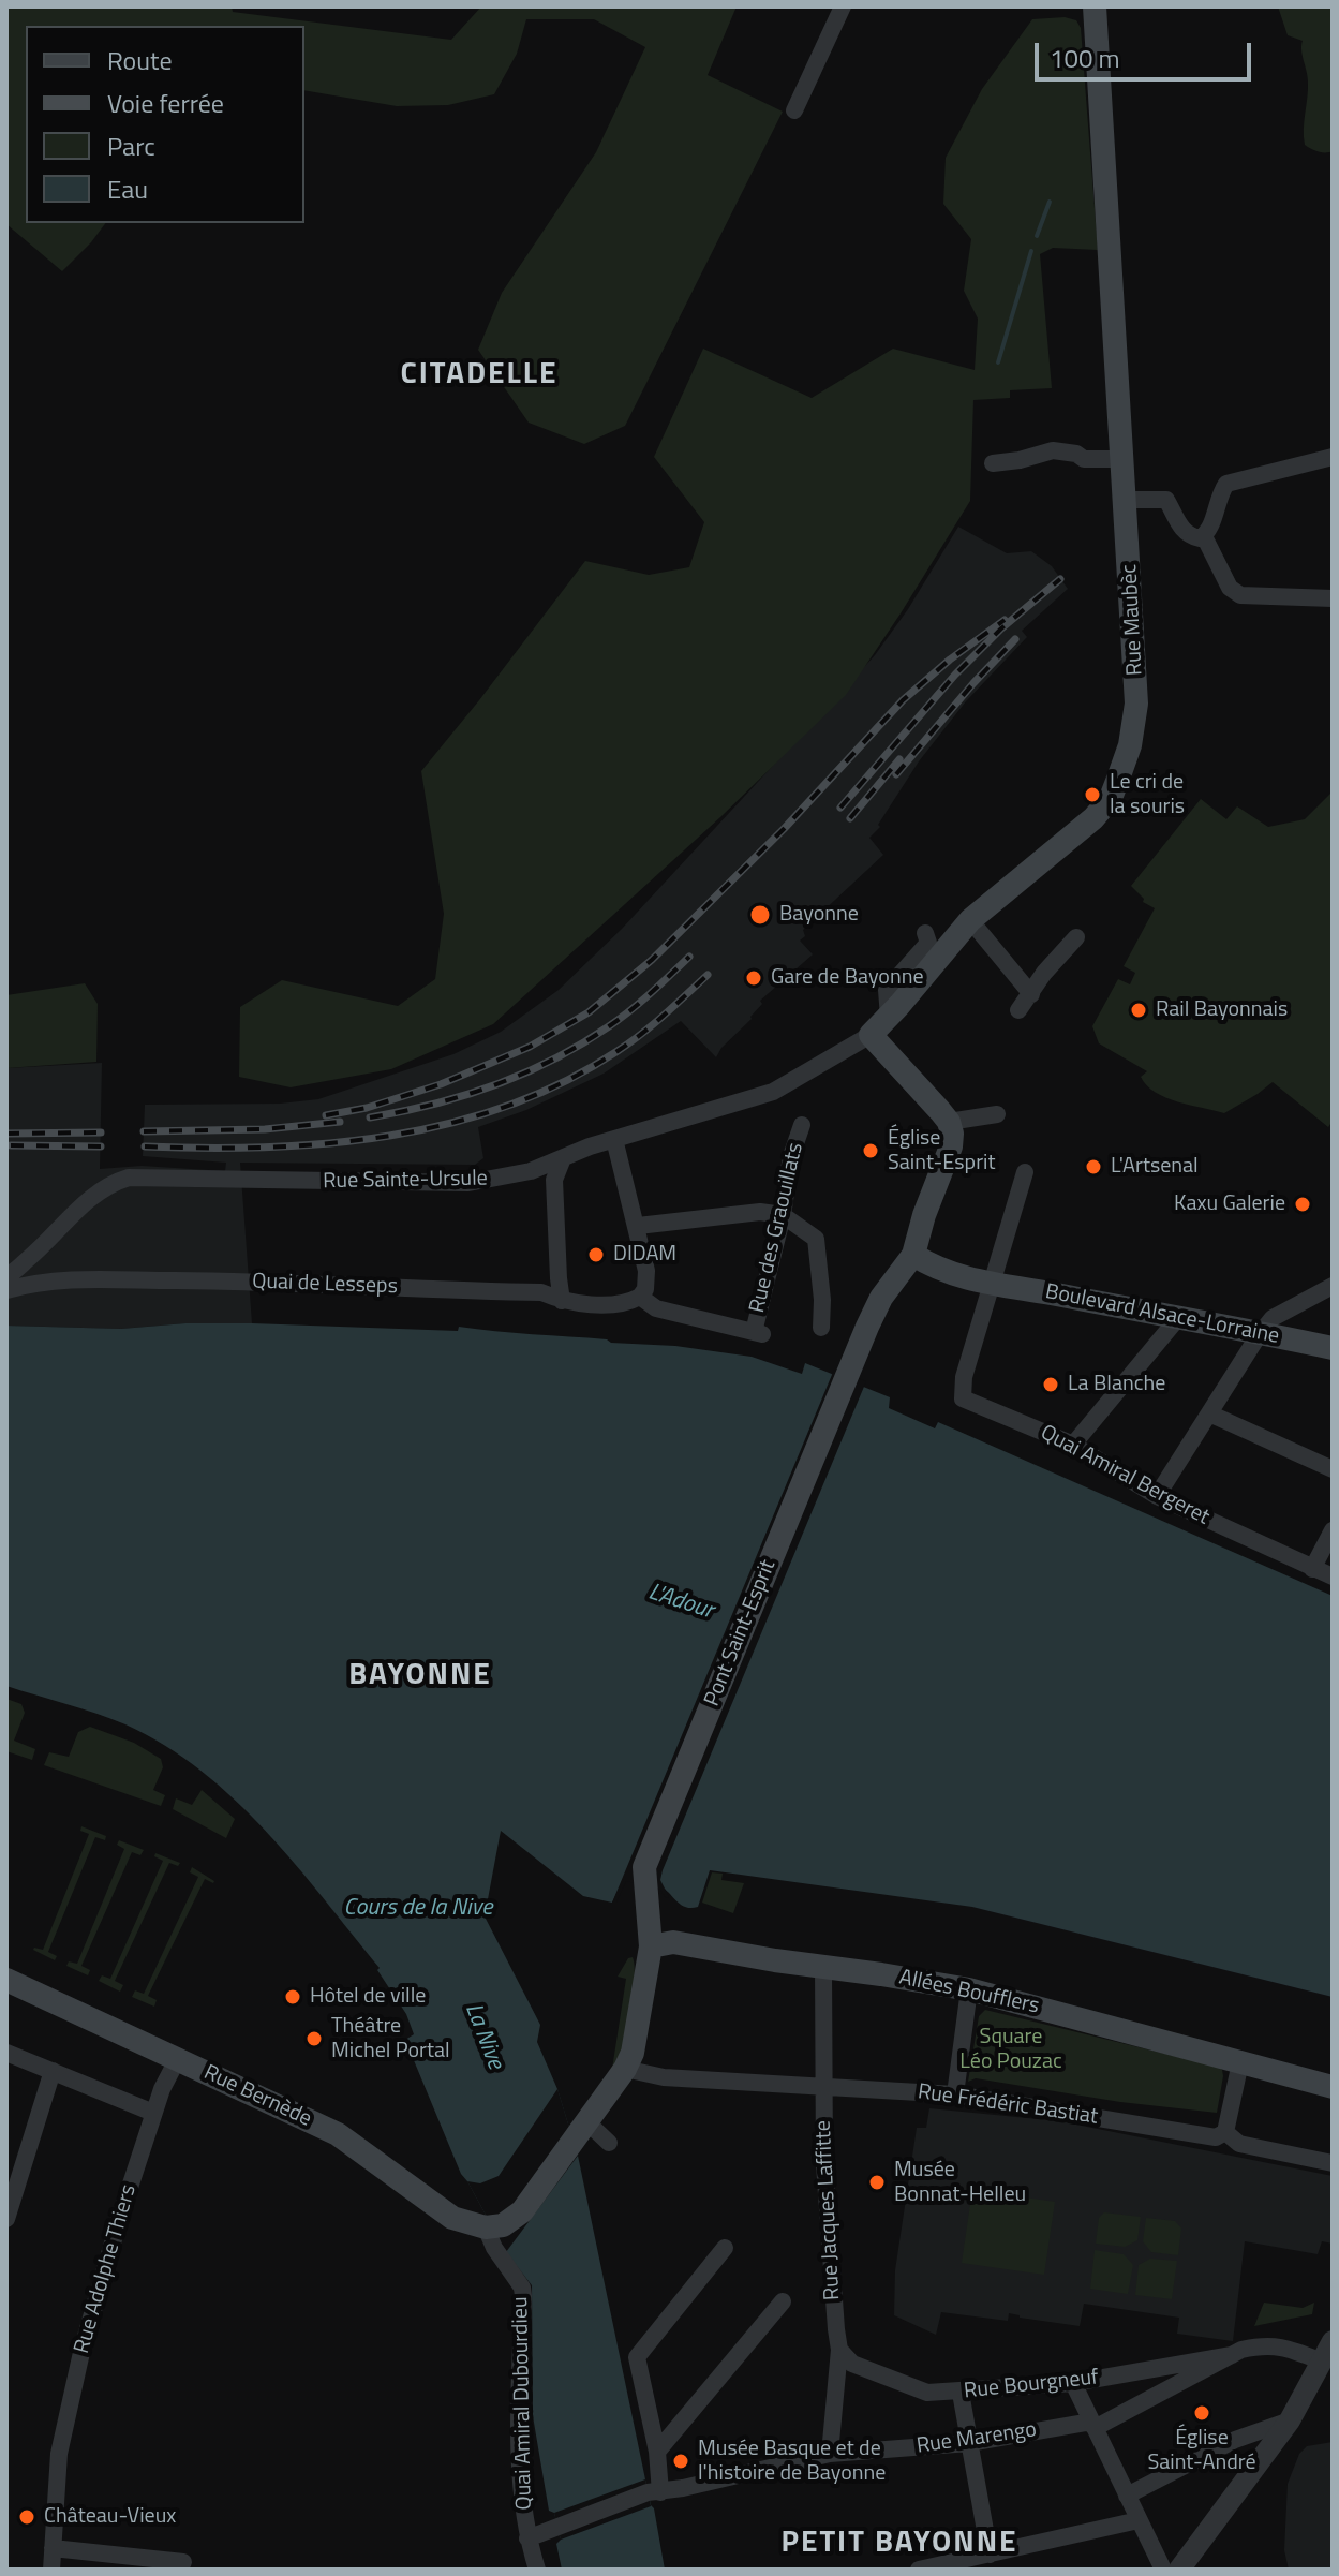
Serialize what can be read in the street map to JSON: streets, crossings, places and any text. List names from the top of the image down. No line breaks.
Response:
{"streets":{"main road":["Rue Maubèc","Boulevard Alsace-Lorraine","Pont Saint-Esprit","Allées Boufflers","Rue Bernède"],"street":["Rue Sainte-Ursule","Rue des Graouillats","Quai de Lesseps","Quai Amiral Bergeret","Rue Frédéric Bastiat","Rue Jacques Laffitte","Rue Adolphe Thiers","Rue Bourgneuf","Quai Amiral Dubourdieu","Rue Marengo"]},"crossings":[["Rue Maubèc","Rue Sainte-Ursule"],["Rue des Graouillats","Quai de Lesseps"],["Boulevard Alsace-Lorraine","Quai Amiral Bergeret"],["Boulevard Alsace-Lorraine","Pont Saint-Esprit"],["Pont Saint-Esprit","Allées Boufflers"],["Pont Saint-Esprit","Rue Bernède"],["Pont Saint-Esprit","Rue Frédéric Bastiat"],["Pont Saint-Esprit","Quai Amiral Dubourdieu"],["Allées Boufflers","Rue Jacques Laffitte"],["Rue Bernède","Rue Adolphe Thiers"],["Rue Bernède","Quai Amiral Dubourdieu"],["Rue Frédéric Bastiat","Rue Jacques Laffitte"],["Rue Jacques Laffitte","Rue Bourgneuf"],["Rue Jacques Laffitte","Rue Marengo"],["Rue Bourgneuf","Rue Marengo"],["Quai Amiral Dubourdieu","Rue Marengo"]],"districts":["CITADELLE","BAYONNE","PETIT BAYONNE"],"water":["L'Adour","Cours de la Nive","La Nive"],"parks":["Square Léo Pouzac"],"places":["Le cri de la souris","Bayonne","Gare de Bayonne","Rail Bayonnais","Église Saint-Esprit","L'Artsenal","Kaxu Galerie","DIDAM","La Blanche","Hôtel de ville","Théâtre Michel Portal","Musée Bonnat-Helleu","Église Saint-André","Musée Basque et de l'histoire de Bayonne","Château-Vieux"],"legend":["Route","Voie ferrée","Parc","Eau"],"scale_bar":"100 m"}
